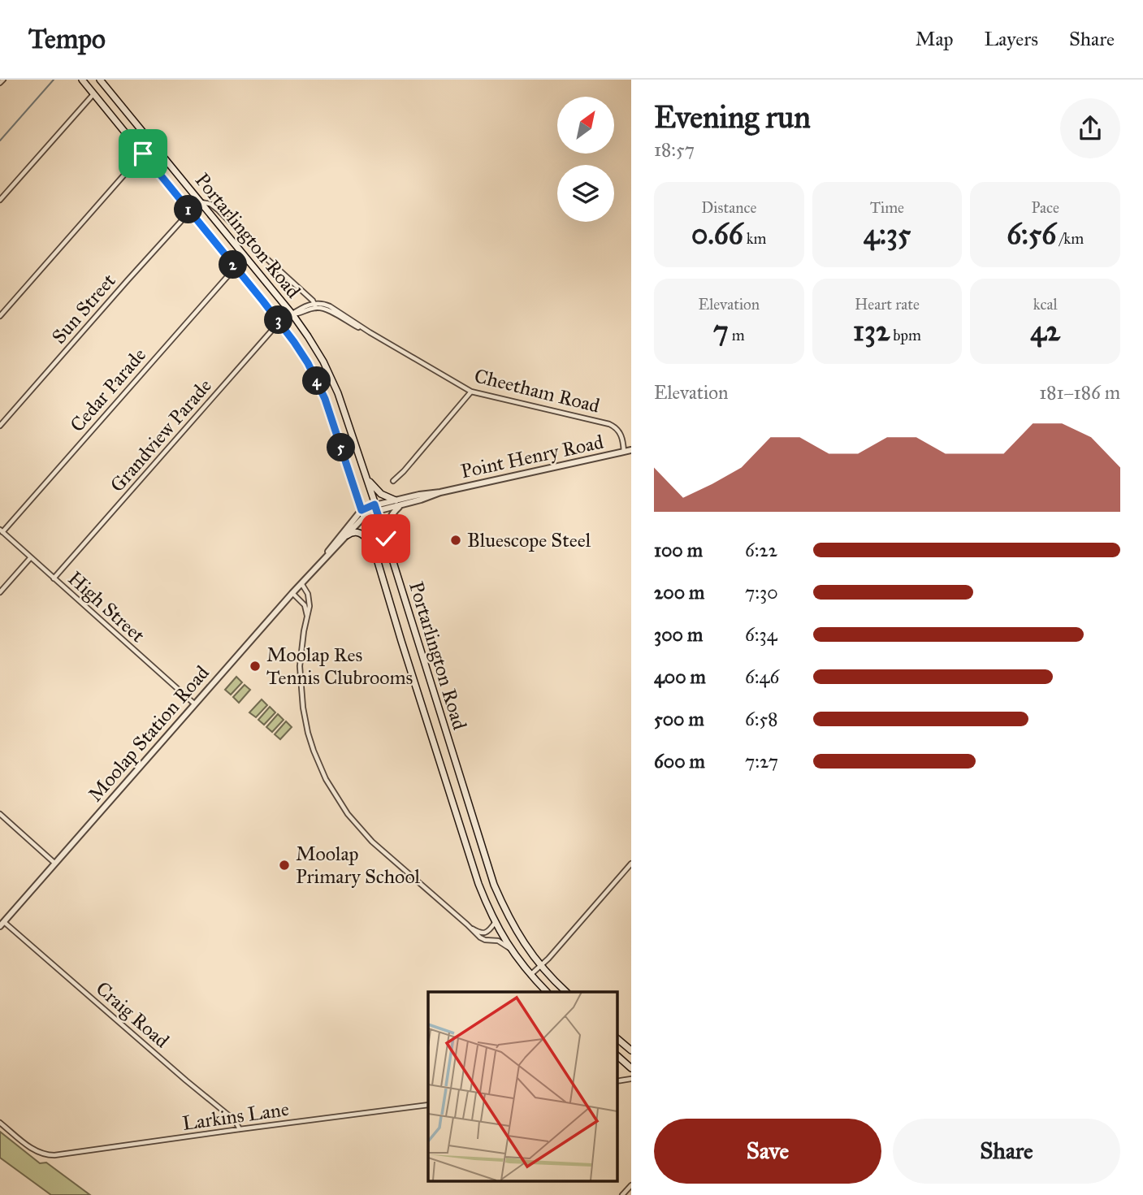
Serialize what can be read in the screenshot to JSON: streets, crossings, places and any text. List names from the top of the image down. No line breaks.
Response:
{"streets":{"main road":["Portarlington Road"],"street":["Sun Street","Cedar Parade","Cheetham Road","Grandview Parade","Point Henry Road","High Street","Moolap Station Road","Craig Road","Larkins Lane"]},"crossings":[["Portarlington Road","Sun Street"],["Portarlington Road","Cedar Parade"],["Portarlington Road","Grandview Parade"],["Portarlington Road","Point Henry Road"],["Portarlington Road","Moolap Station Road"],["Cedar Parade","High Street"],["Cheetham Road","Point Henry Road"],["Grandview Parade","High Street"],["Point Henry Road","Moolap Station Road"],["High Street","Moolap Station Road"],["Moolap Station Road","Craig Road"],["Craig Road","Larkins Lane"]],"places":["Bluescope Steel","Moolap Res Tennis Clubrooms","Moolap Primary School"],"north":"top right","page":{"header":"Tempo","nav":["Map","Layers","Share"],"heading":["Evening run","18:57"],"stats":[["Distance","0.66 km"],["Time","4:35"],["Pace","6:56 /km"],["Elevation","7 m"],["Heart rate","132 bpm"],["kcal","42"]],"pins":["1","2","3","4","5"],"chart":["Elevation","181–186 m"],"list":[{"name":"100 m","note":"6:22"},{"name":"200 m","note":"7:30"},{"name":"300 m","note":"6:34"},{"name":"400 m","note":"6:46"},{"name":"500 m","note":"6:58"},{"name":"600 m","note":"7:27"}],"buttons":["Save","Share"]}}
